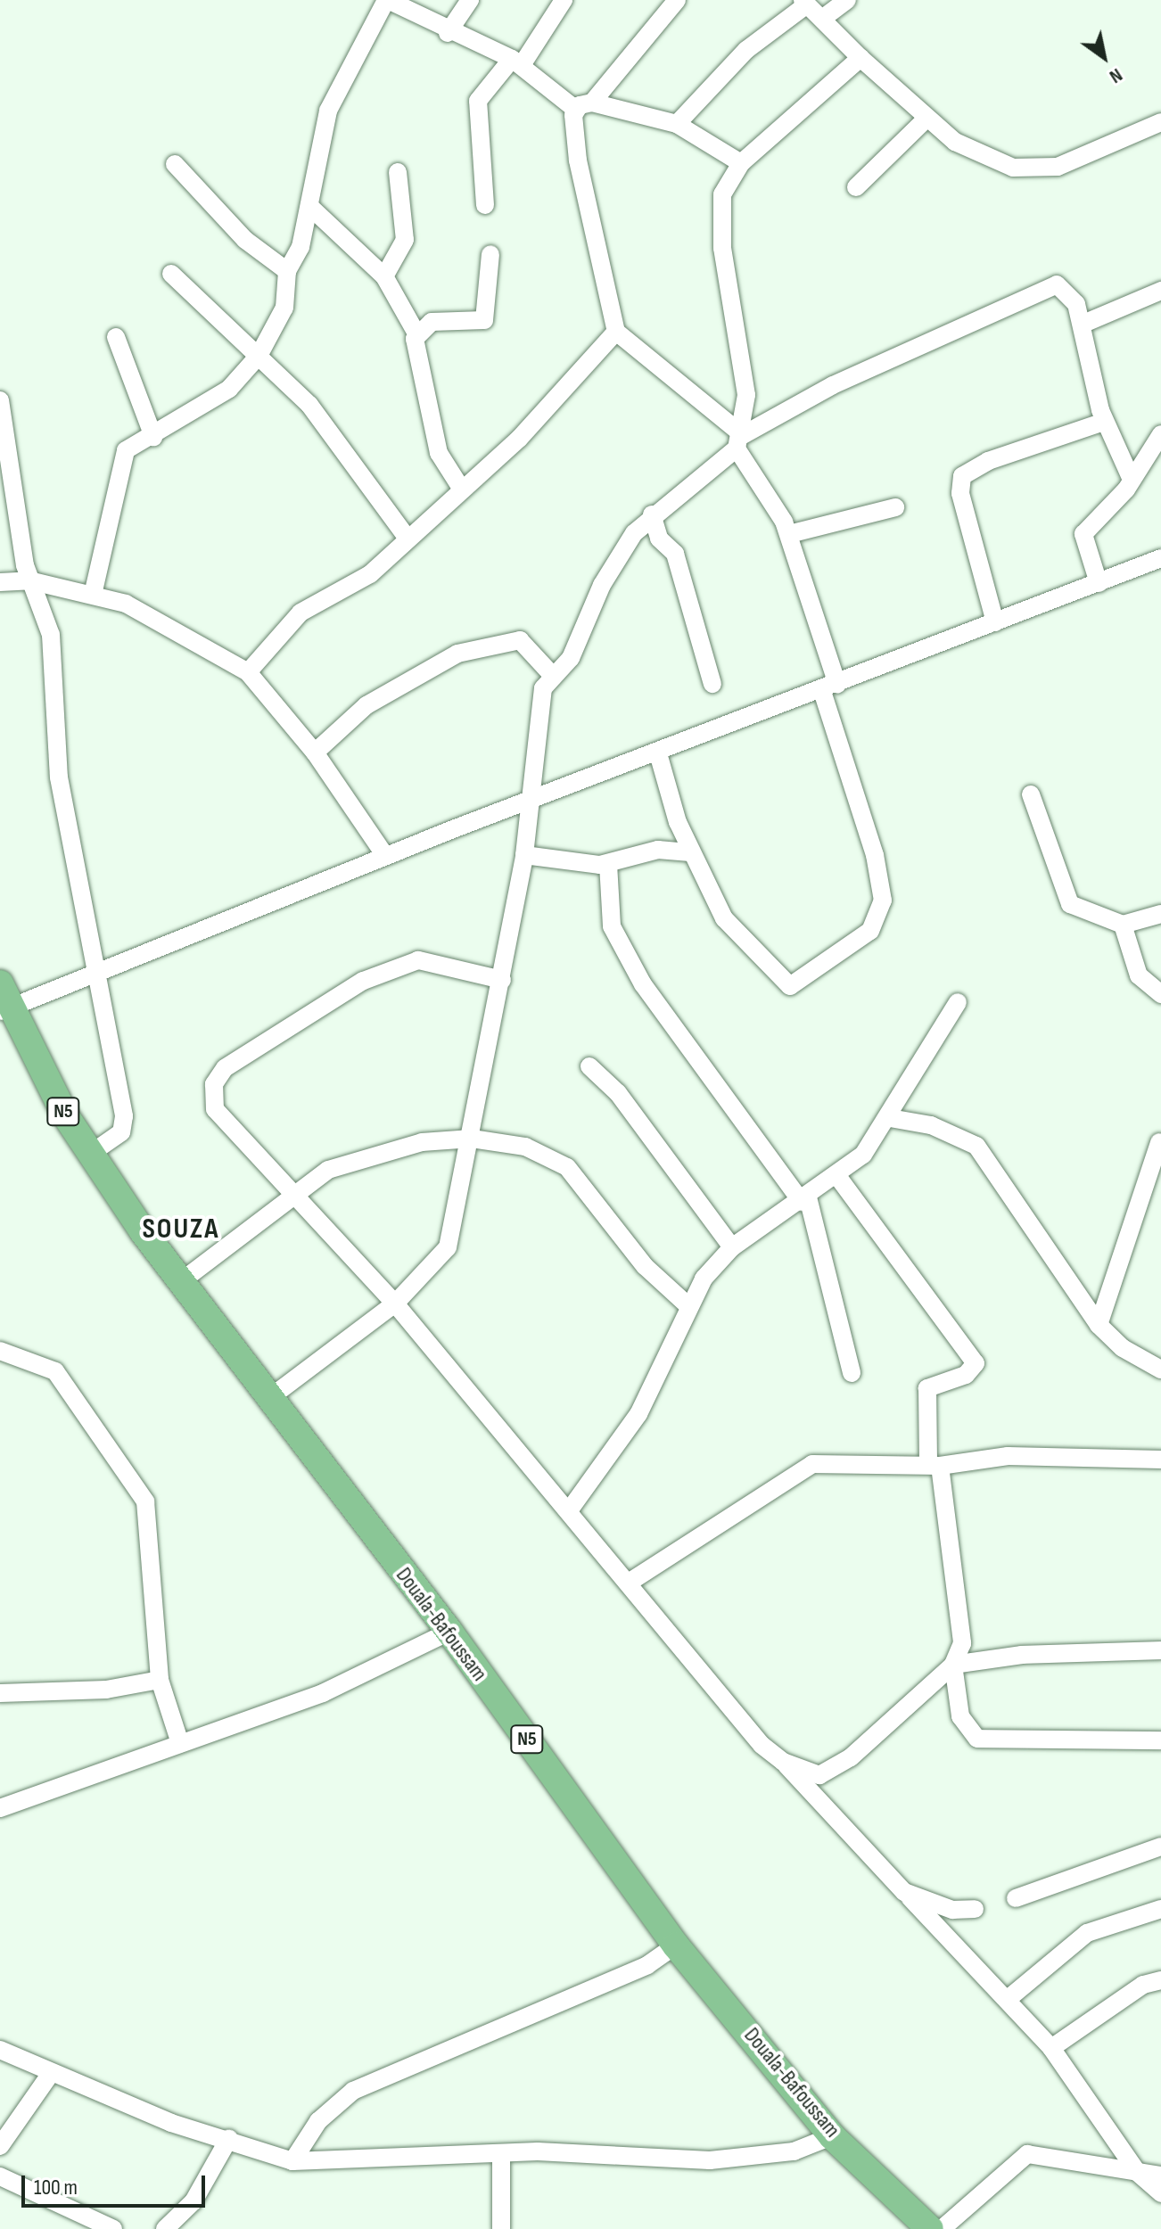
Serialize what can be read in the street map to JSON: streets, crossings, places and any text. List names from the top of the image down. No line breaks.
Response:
{"streets":{"highway":["N5","Douala-Bafoussam"]},"districts":["SOUZA"],"scale_bar":"100 m","north":"bottom right"}
